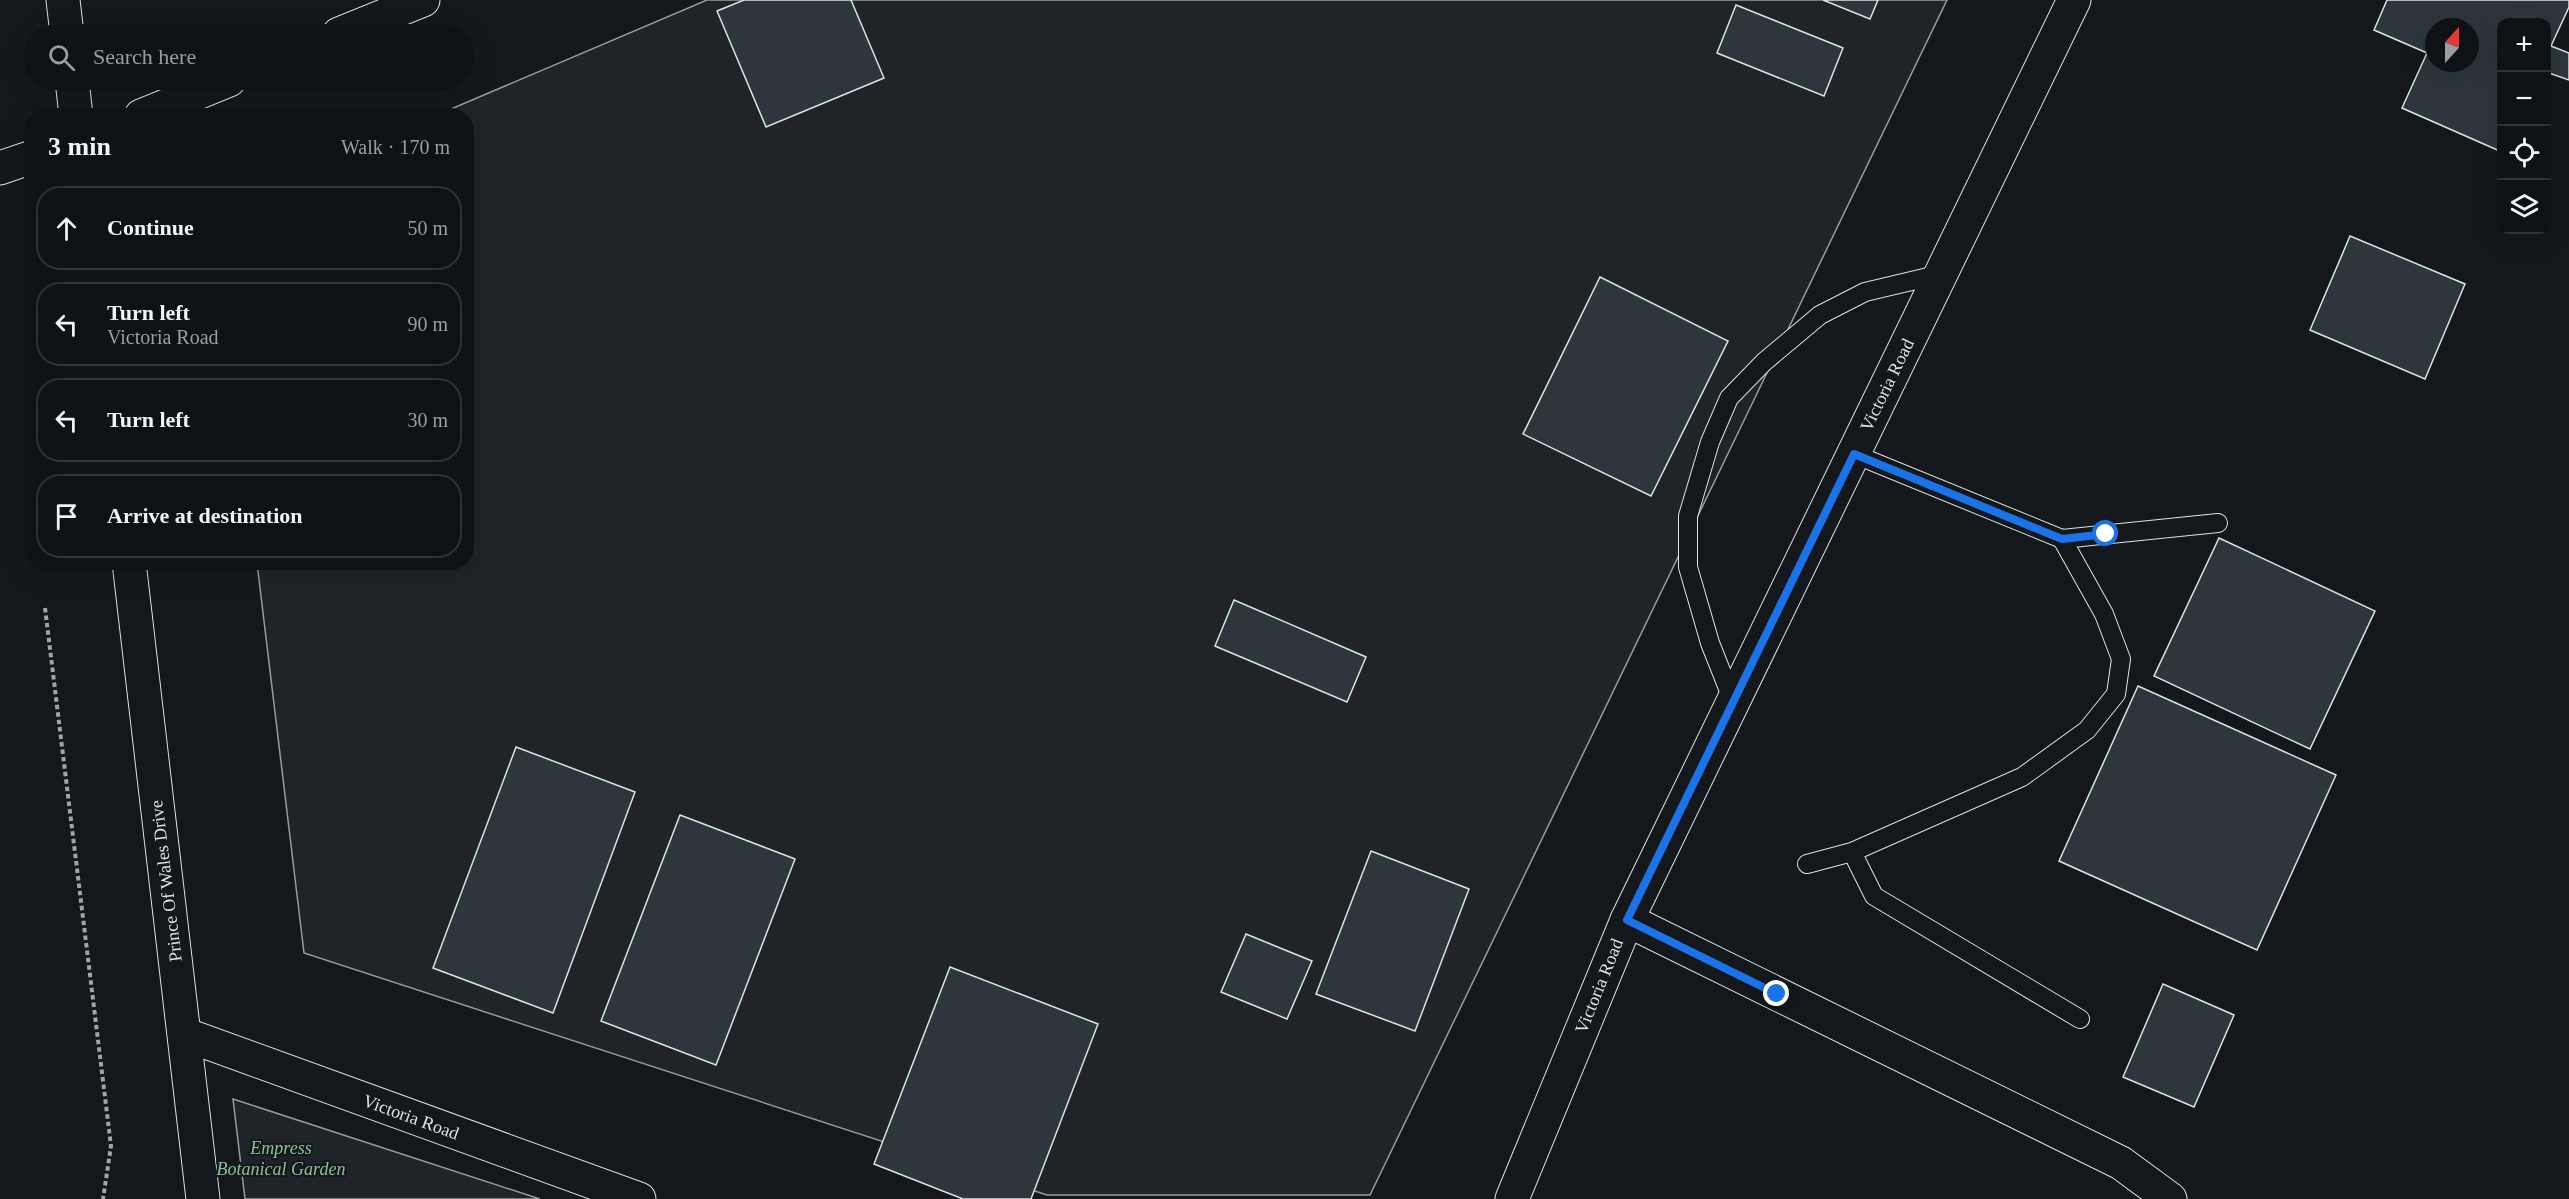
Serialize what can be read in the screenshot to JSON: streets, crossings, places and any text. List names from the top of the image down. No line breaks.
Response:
{"streets":{"street":["Victoria Road","Prince Of Wales Drive"]},"crossings":[["Victoria Road","Prince Of Wales Drive"]],"parks":["Empress Botanical Garden"],"north":"top","page":{"map_buttons":["+","−"],"search":"Search here","heading":["3 min","Walk · 170 m"],"list":[["Continue","50 m"],["Turn left","Victoria Road","90 m"],["Turn left","30 m"],"Arrive at destination"]}}
